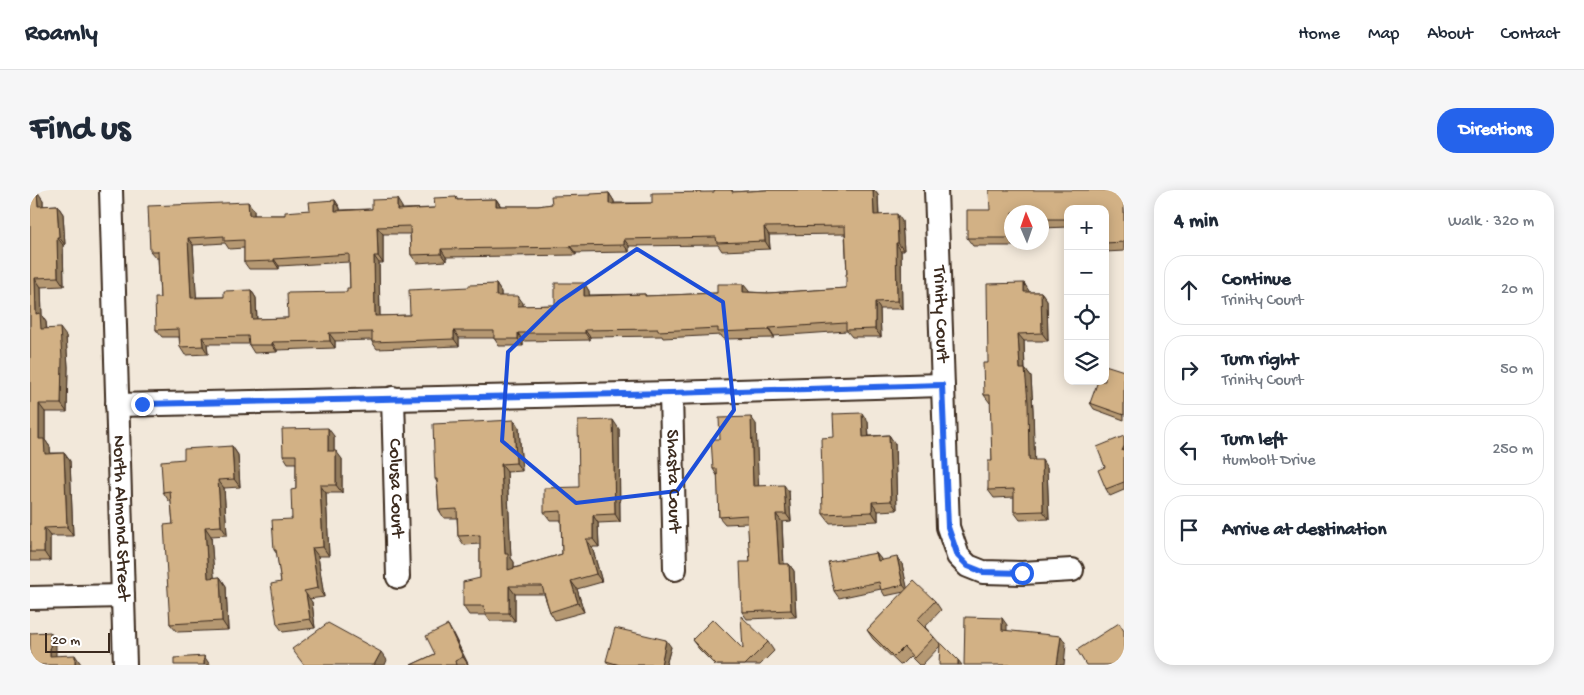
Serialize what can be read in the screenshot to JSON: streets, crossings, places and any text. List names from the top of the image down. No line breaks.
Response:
{"streets":{"street":["Trinity Court","Shasta Court","Colusa Court","North Almond Street"]},"scale_bar":"20 m","north":"top","page":{"header":"Roamly","nav":["Home","Map","About","Contact"],"buttons":"Directions","title":"Find us","heading":["4 min","Walk · 320 m"],"map_buttons":["+","−"],"list":[["Continue","Trinity Court","20 m"],["Turn right","Trinity Court","50 m"],["Turn left","Humbolt Drive","250 m"],"Arrive at destination"],"scale":"20 m"}}
